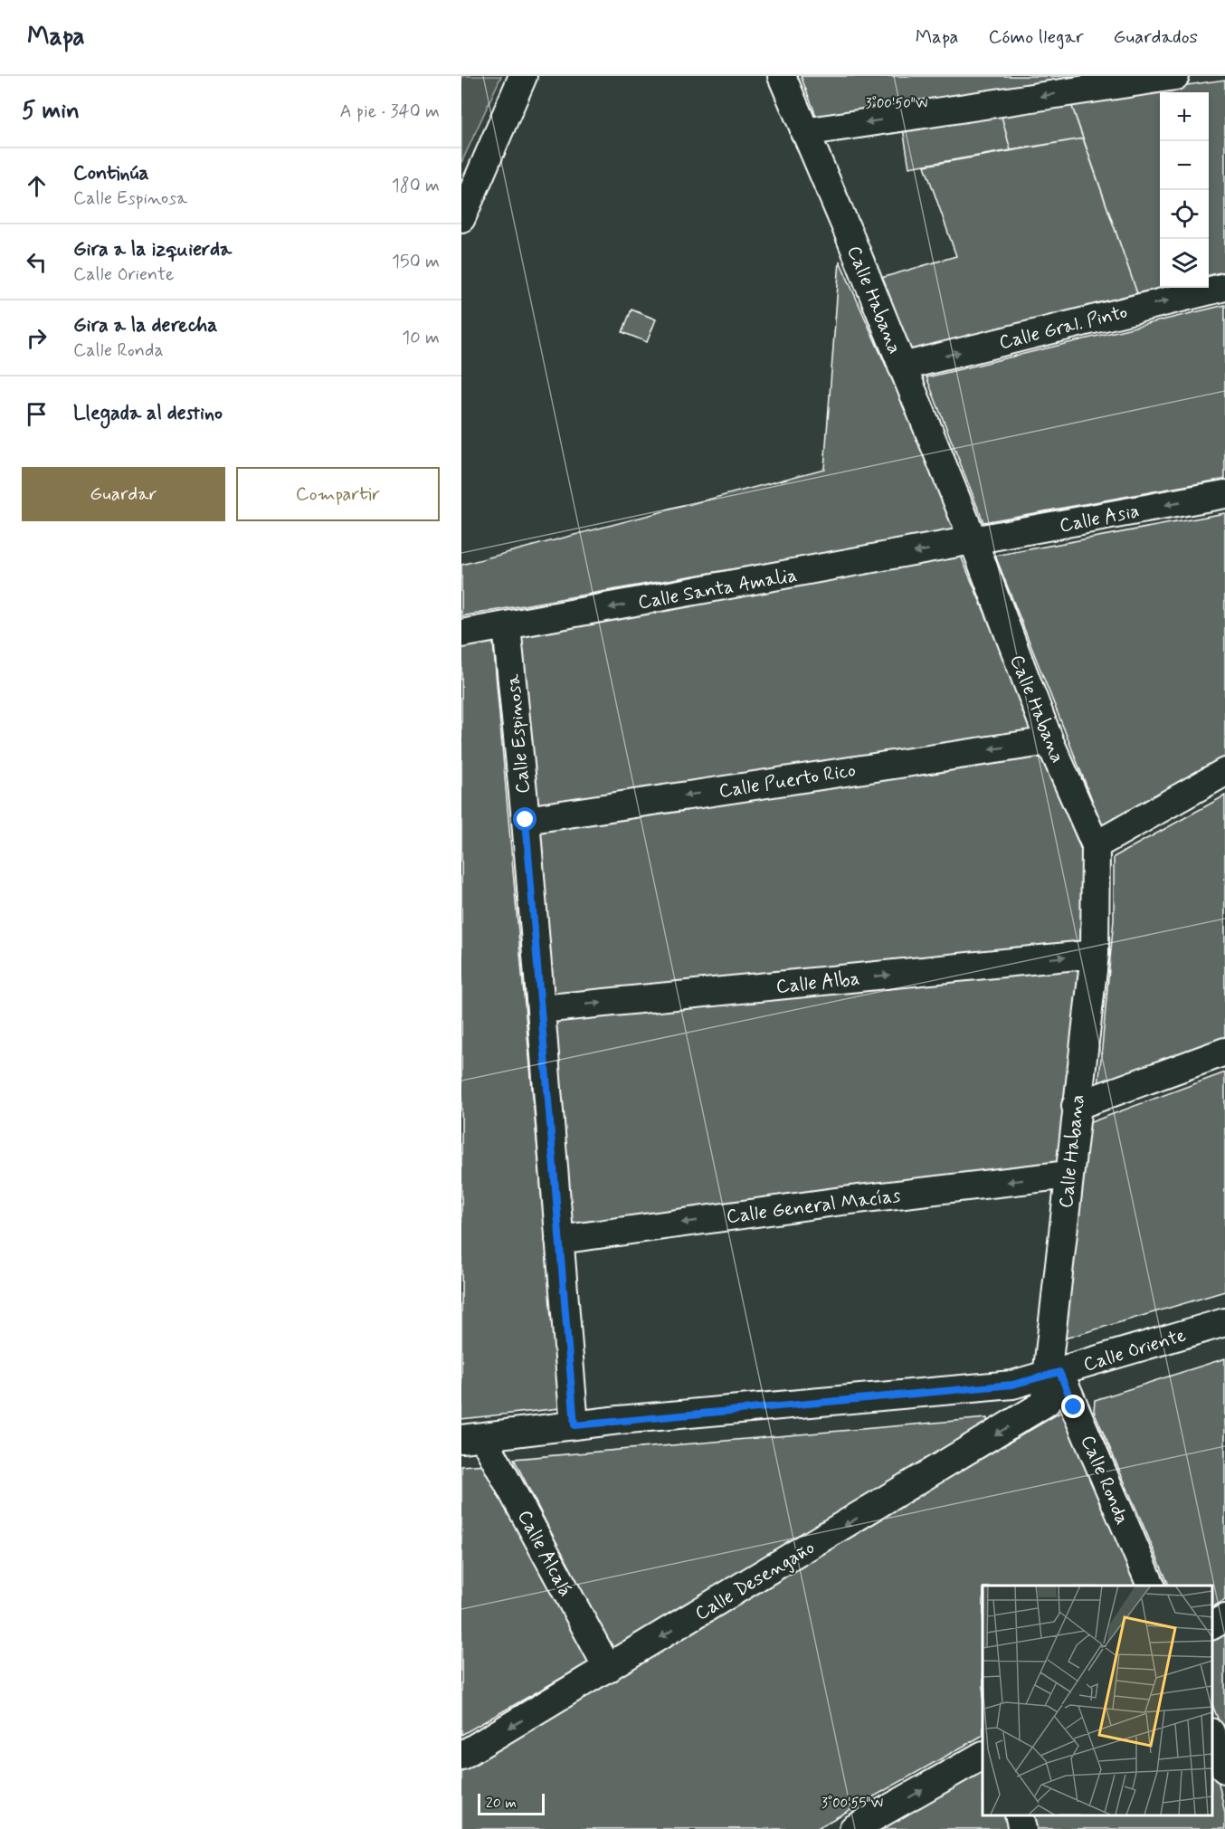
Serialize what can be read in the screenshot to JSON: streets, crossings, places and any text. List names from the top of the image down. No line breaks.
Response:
{"streets":{"street":["Calle Habana","Calle Gral. Pinto","Calle Asia","Calle Santa Amalia","Calle Espinosa","Calle Puerto Rico","Calle Alba","Calle General Macías","Calle Oriente","Calle Ronda","Calle Alcalá","Calle Desengaño"]},"crossings":[["Calle Habana","Calle Gral. Pinto"],["Calle Habana","Calle Asia"],["Calle Habana","Calle Santa Amalia"],["Calle Habana","Calle Puerto Rico"],["Calle Habana","Calle Alba"],["Calle Habana","Calle General Macías"],["Calle Habana","Calle Oriente"],["Calle Habana","Calle Ronda"],["Calle Habana","Calle Desengaño"],["Calle Asia","Calle Santa Amalia"],["Calle Santa Amalia","Calle Espinosa"],["Calle Espinosa","Calle Puerto Rico"],["Calle Espinosa","Calle Alba"],["Calle Espinosa","Calle General Macías"],["Calle Espinosa","Calle Oriente"],["Calle Oriente","Calle Ronda"],["Calle Oriente","Calle Alcalá"],["Calle Alcalá","Calle Desengaño"]],"one_way":["Calle Asia","Calle Santa Amalia","Calle Puerto Rico","Calle Alba","Calle General Macías","Calle Desengaño"],"scale_bar":"20 m","page":{"header":"Mapa","nav":["Mapa","Cómo llegar","Guardados"],"heading":["5 min","A pie · 340 m"],"map_buttons":["+","−"],"list":[["Continúa","Calle Espinosa","180 m"],["Gira a la izquierda","Calle Oriente","150 m"],["Gira a la derecha","Calle Ronda","10 m"],"Llegada al destino"],"buttons":["Guardar","Compartir"],"scale":"20 m"},"coordinates":["3°00'50\"W","3°00'55\"W"]}
